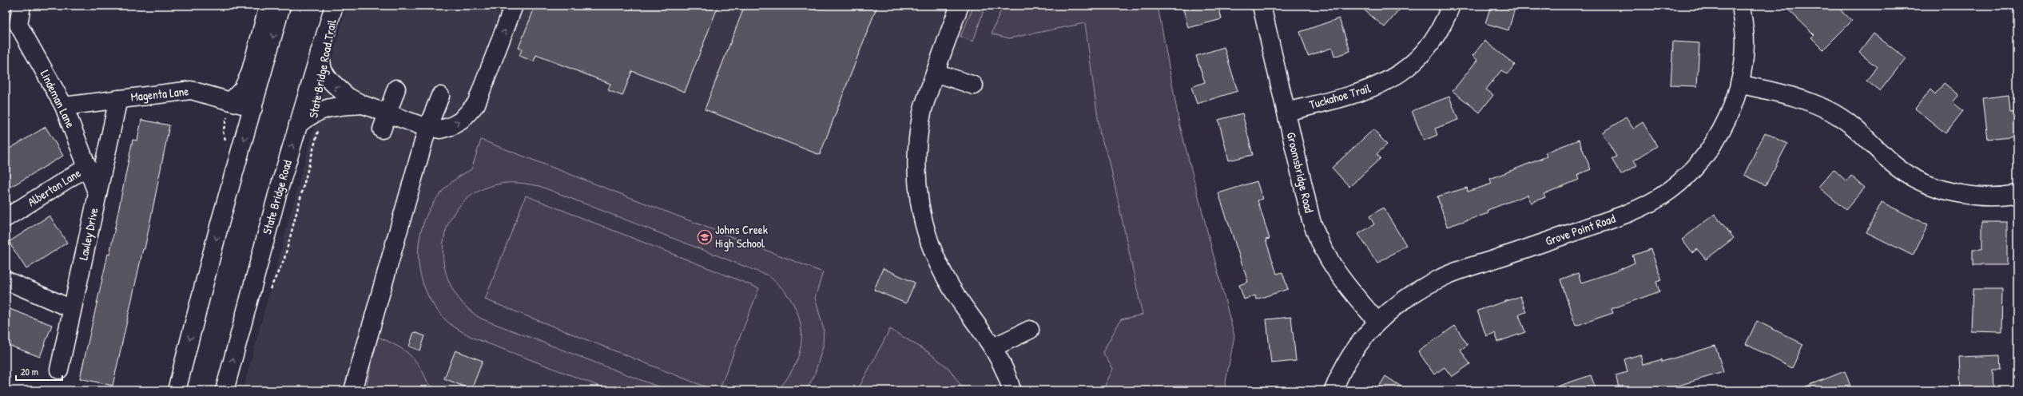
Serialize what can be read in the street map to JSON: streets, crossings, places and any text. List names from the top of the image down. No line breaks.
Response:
{"streets":{"main road":["Magenta Lane","Tuckahoe Trail","Lindeman Lane","Groomsbridge Road","Alberton Lane","State Bridge Road","Grove Point Road","Lawley Drive"],"path":["State Bridge Road Trail"]},"crossings":[["Magenta Lane","Lindeman Lane"],["Magenta Lane","Lawley Drive"],["Tuckahoe Trail","Groomsbridge Road"],["Lindeman Lane","Alberton Lane"],["Lindeman Lane","Lawley Drive"],["Groomsbridge Road","Grove Point Road"]],"places":{"school or university":["Johns Creek High School"]},"scale_bar":"20 m"}
